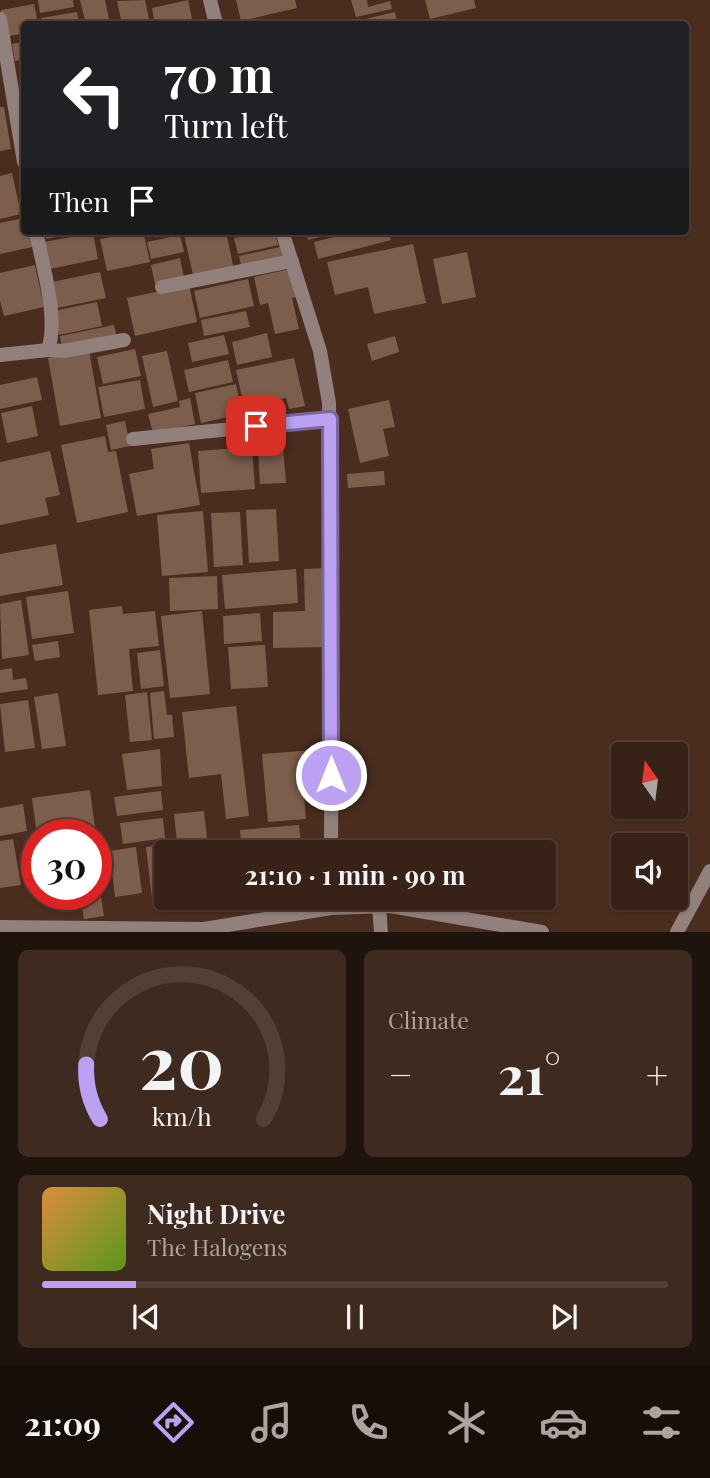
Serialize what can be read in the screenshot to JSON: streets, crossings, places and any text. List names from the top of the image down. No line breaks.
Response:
{"north":"top","page":{"turn":["70 m","Turn left"],"then":"Then","limit":"30","trip":"21:10 · 1 min · 90 m","tile":"Climate","heat":["−","21°","+"],"song":["Night Drive","The Halogens"],"tabs":"21:09","gauge":["20","km/h"]}}
